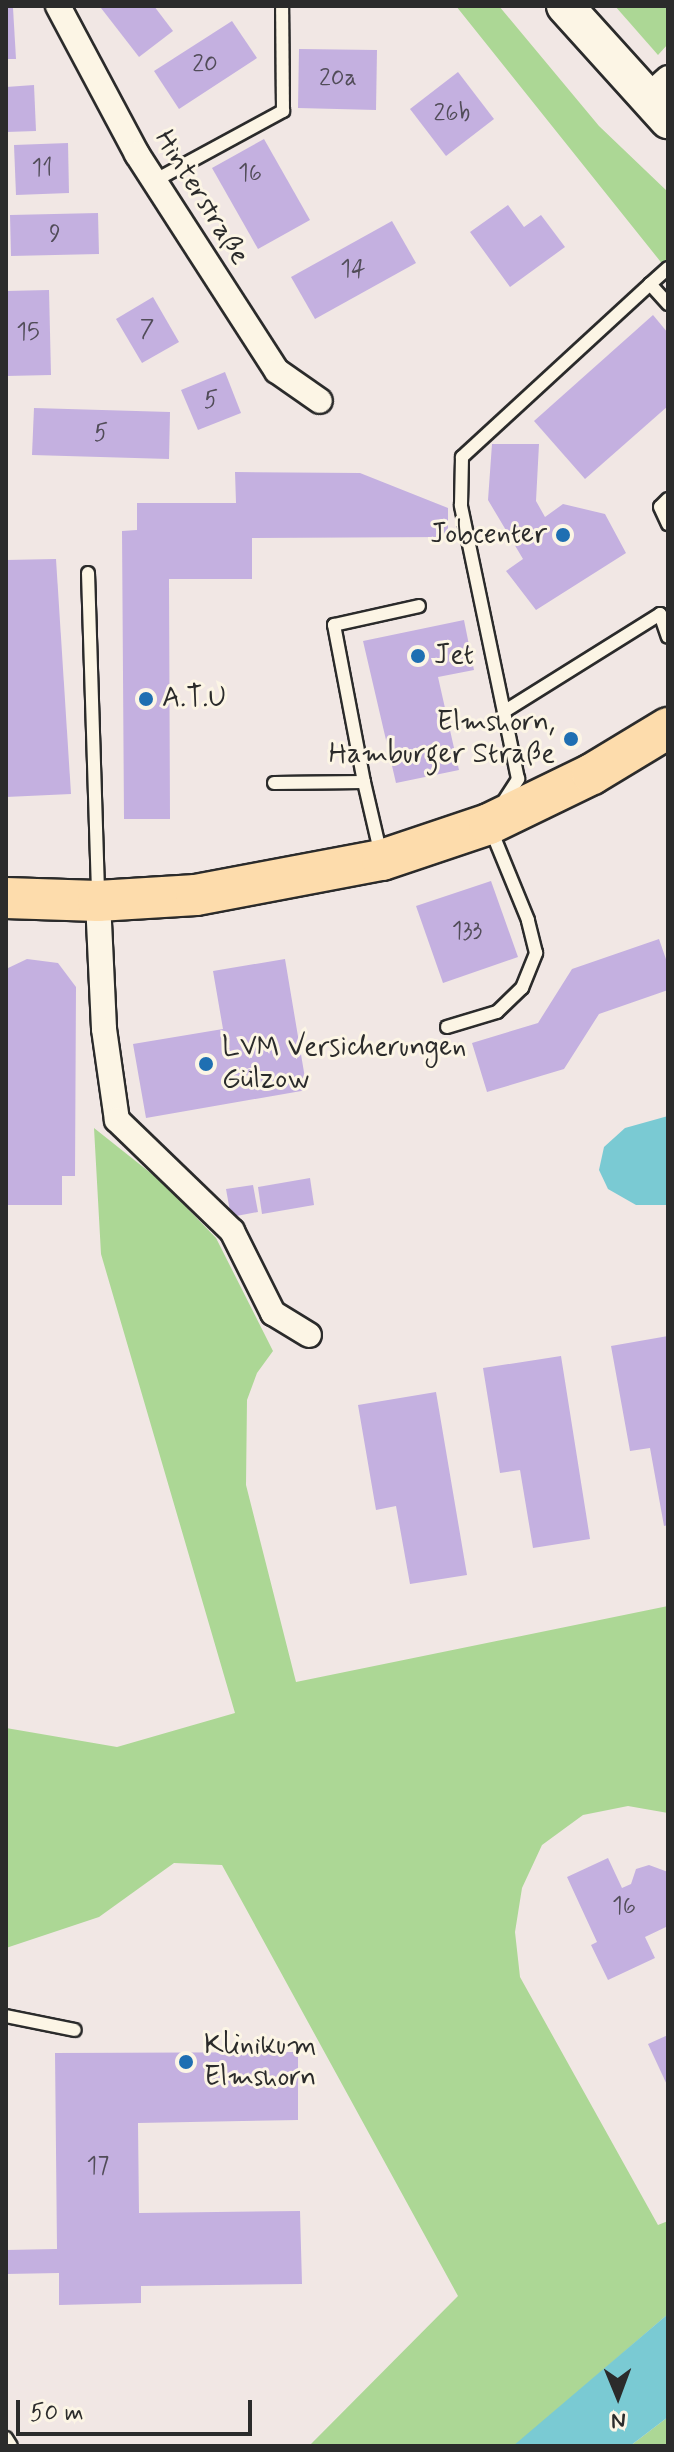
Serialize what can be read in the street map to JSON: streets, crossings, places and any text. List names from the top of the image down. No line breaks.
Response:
{"streets":{"street":["Hinterstraße"]},"places":["Jobcenter","Jet","A.T.U","Elmshorn, Hamburger Straße","LVM Versicherungen Gülzow","Klinikum Elmshorn"],"house_numbers":["20","20a","26b","11","16","9","14","7","15","5","5","133","16","17"],"scale_bar":"50 m","north":"bottom"}
